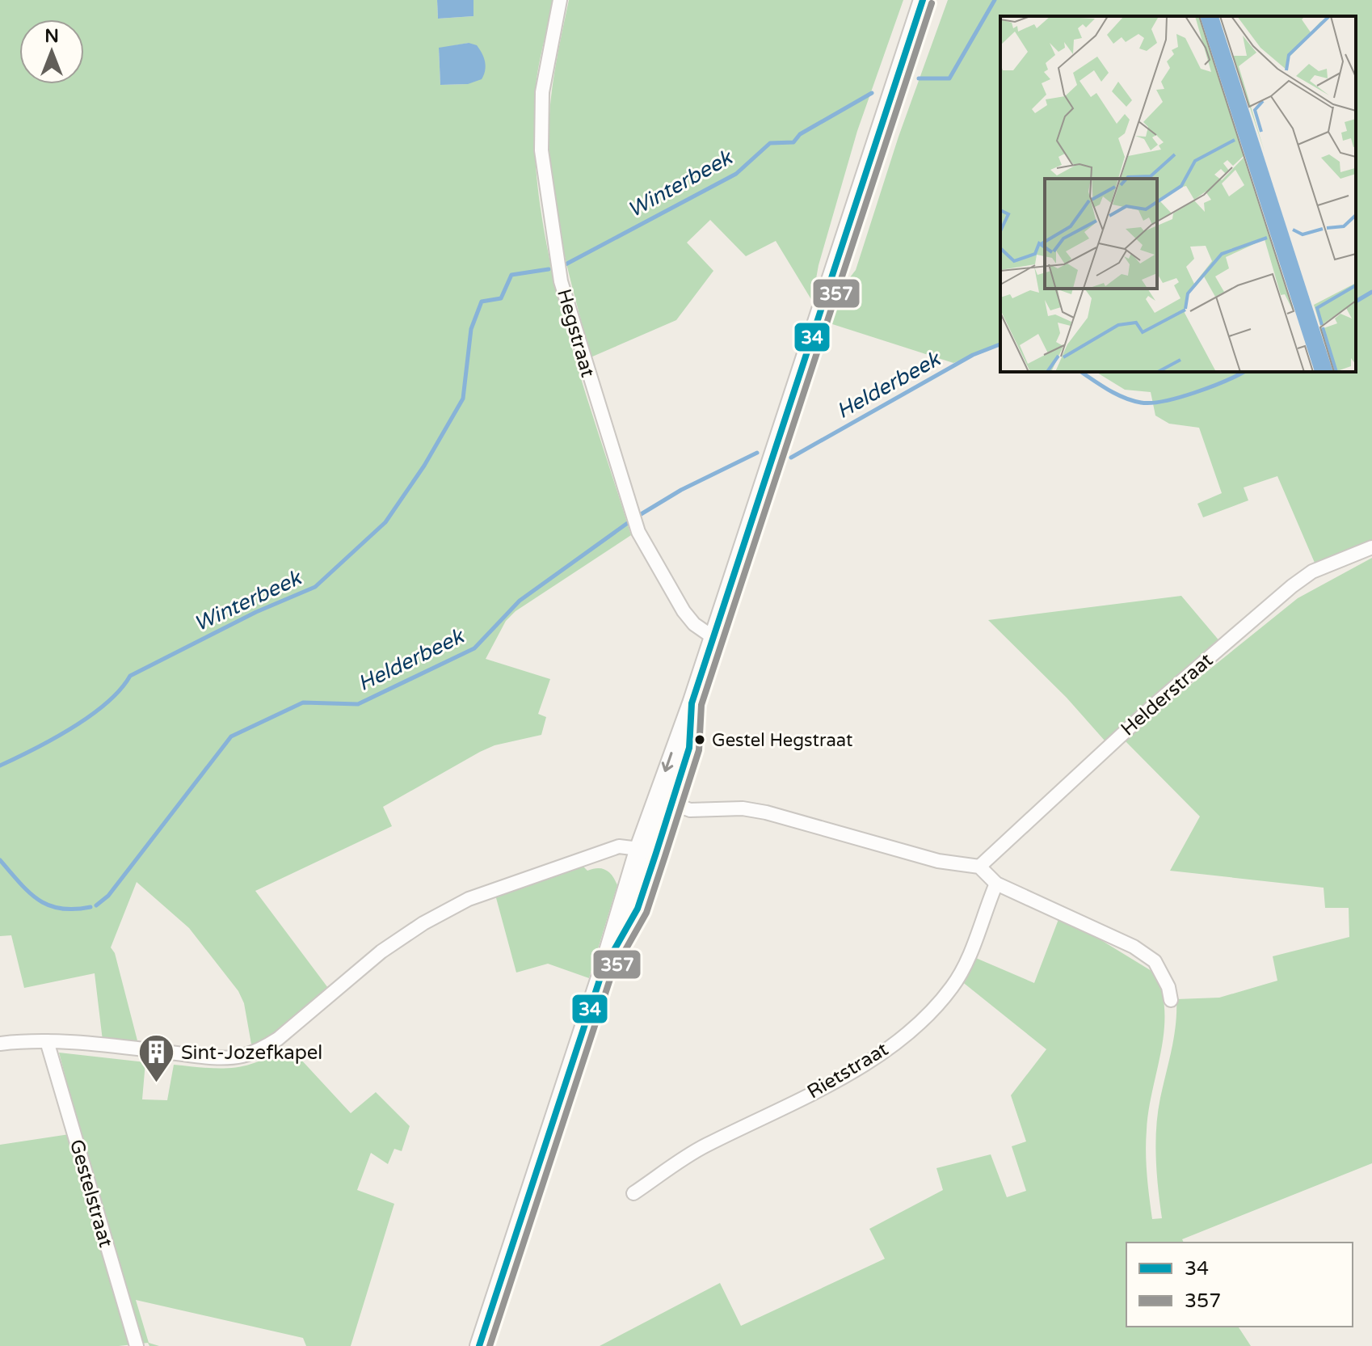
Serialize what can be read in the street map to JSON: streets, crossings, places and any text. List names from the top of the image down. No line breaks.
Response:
{"streets":{"street":["Hegstraat","Helderstraat","Rietstraat","Gestelstraat"]},"water":["Winterbeek","Helderbeek"],"places":{"other":["Gestel Hegstraat"],"building":["Sint-Jozefkapel"]},"lines":["transit line 34","transit line 357"],"legend":["34","357"],"north":"top"}
